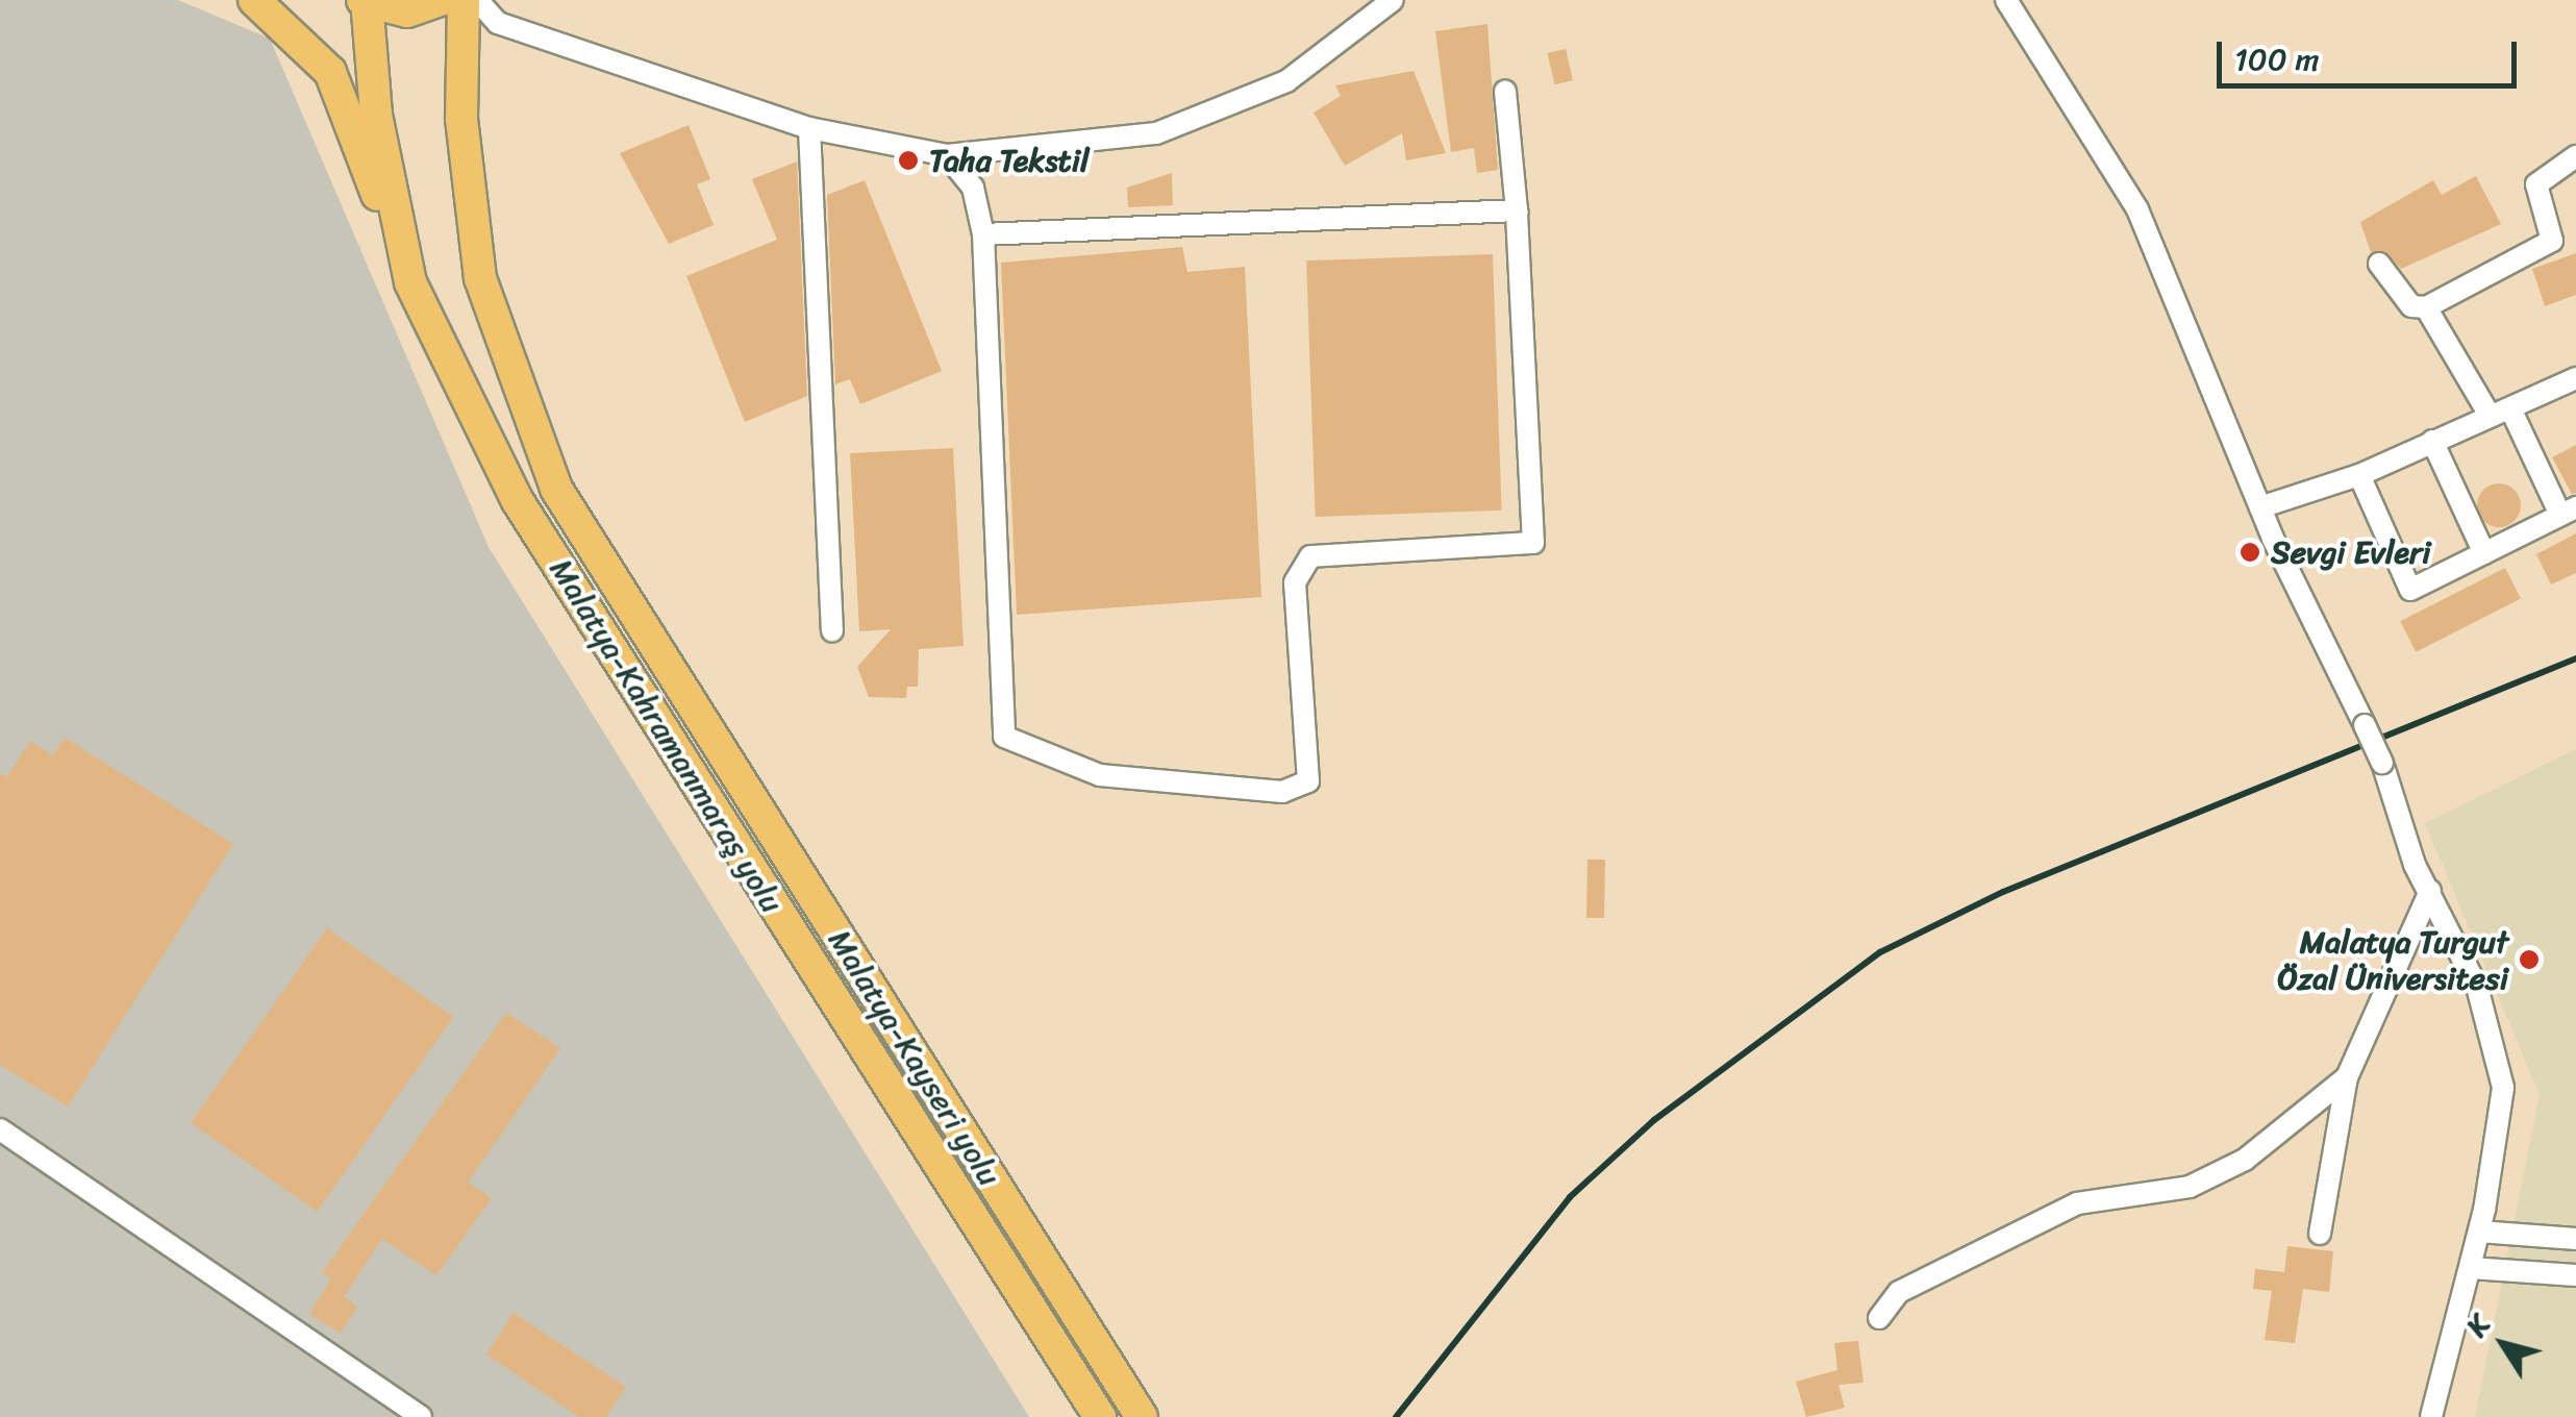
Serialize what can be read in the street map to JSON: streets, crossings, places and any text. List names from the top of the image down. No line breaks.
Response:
{"streets":{"highway":["Malatya-Kahramanmaraş yolu","Malatya-Kayseri yolu"]},"places":["Taha Tekstil","Sevgi Evleri","Malatya Turgut Özal Üniversitesi"],"scale_bar":"100 m","north":"top left"}
